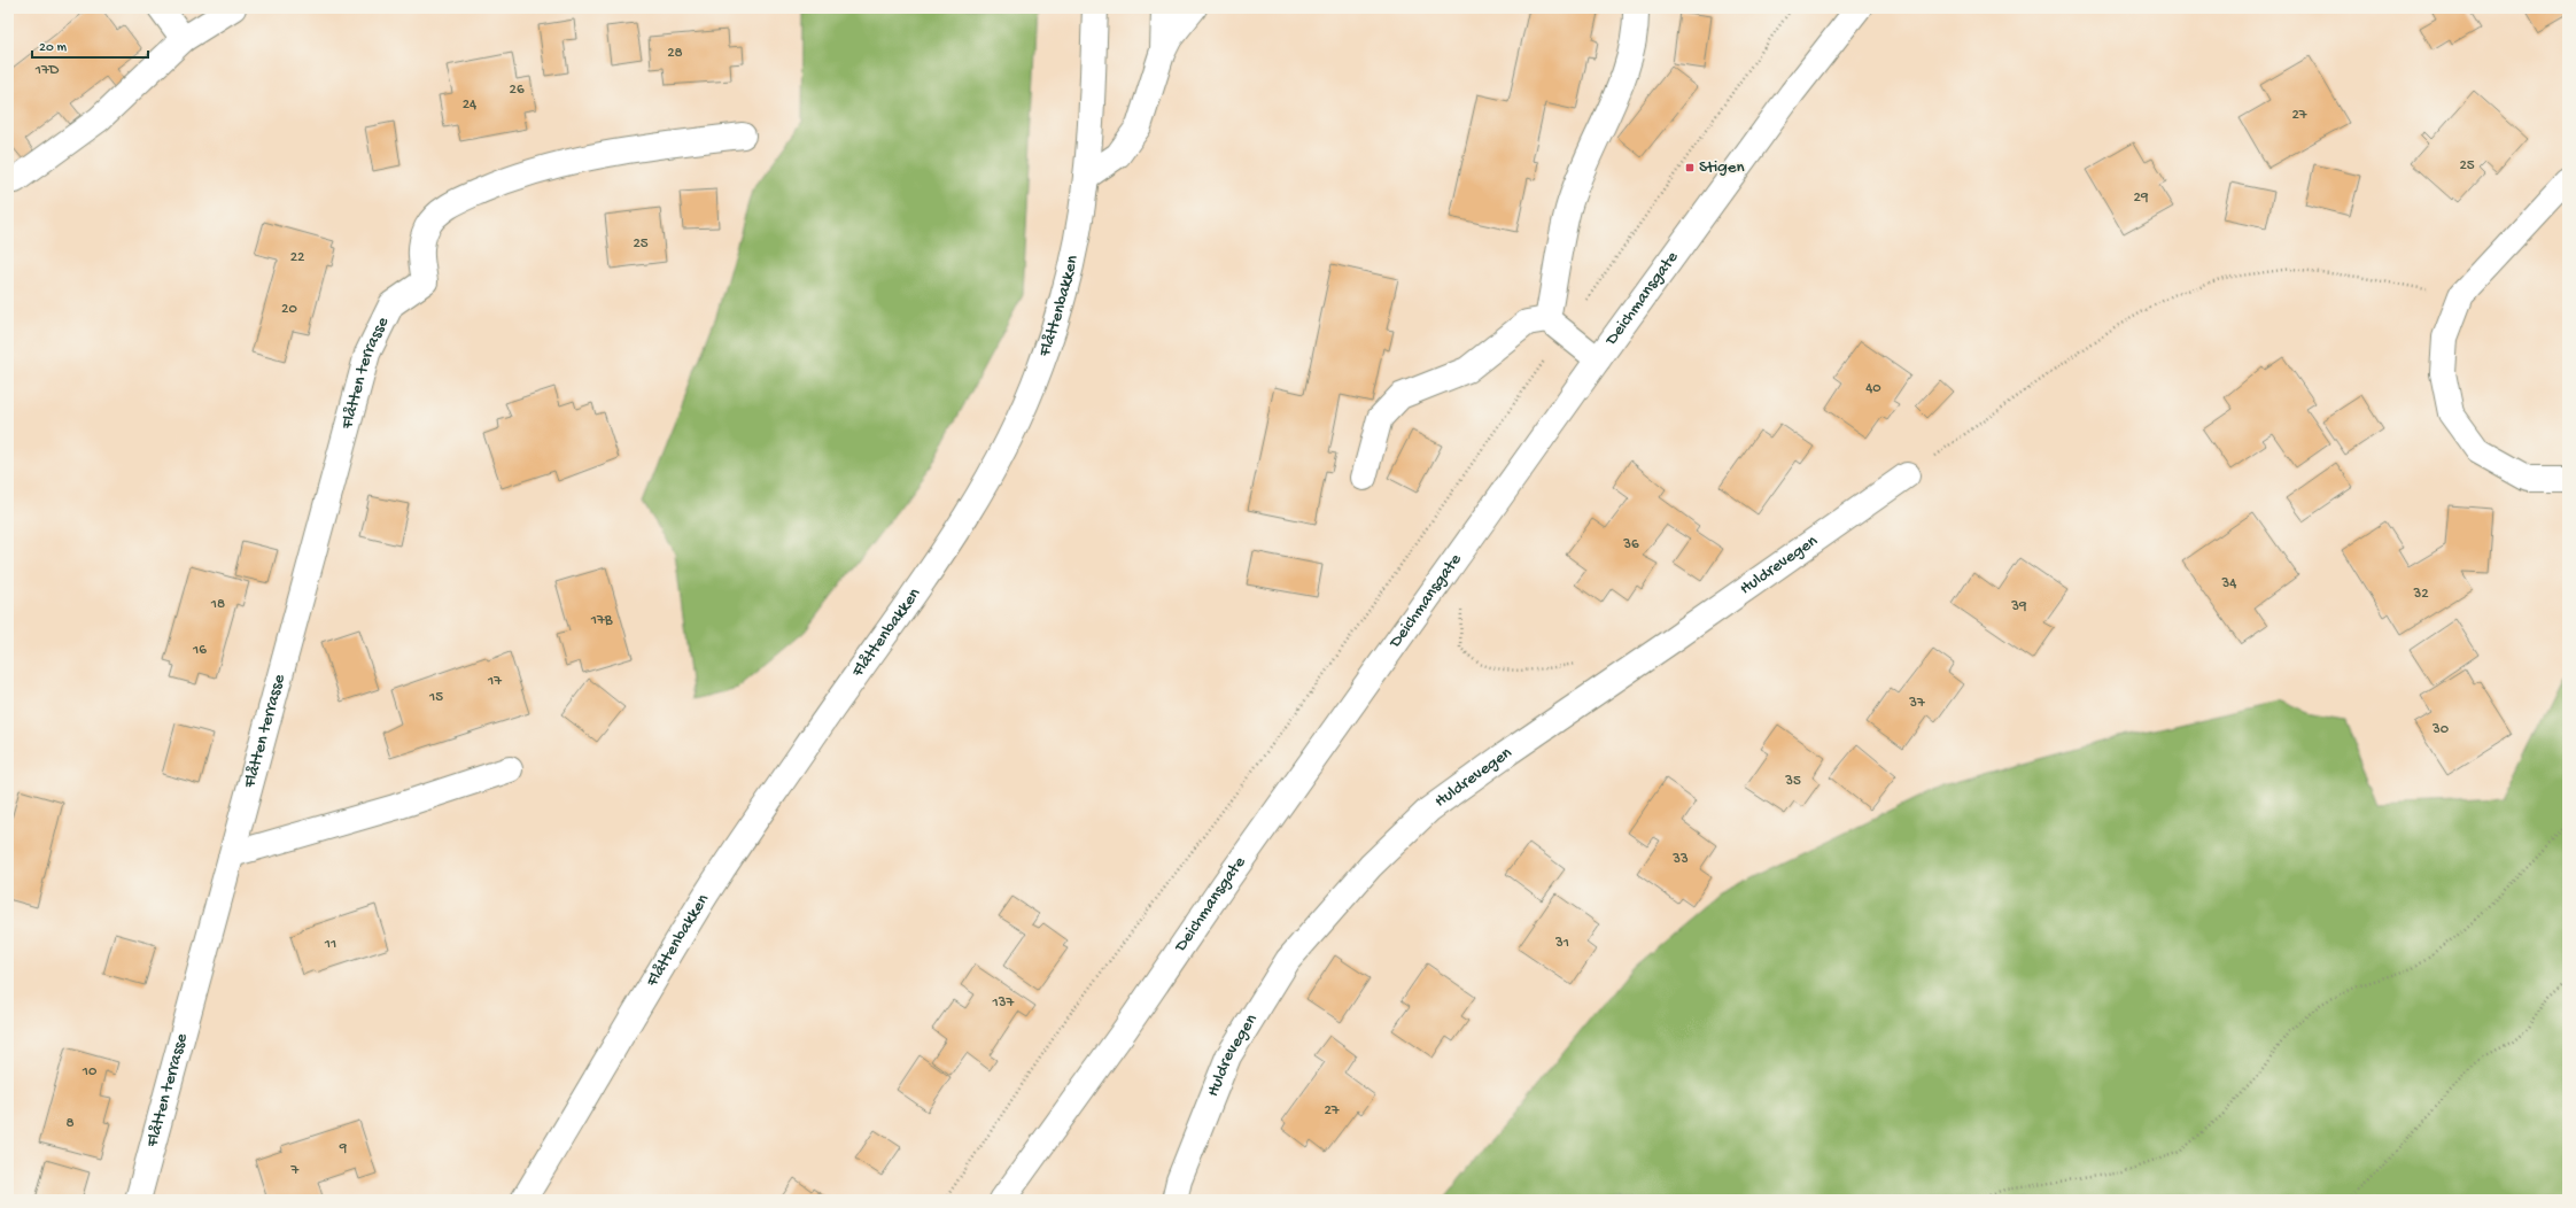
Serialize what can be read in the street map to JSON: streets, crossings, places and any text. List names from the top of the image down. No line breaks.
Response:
{"streets":{"street":["Deichmansgate","Flåttenbakken","Flåtten terrasse","Huldrevegen"]},"places":{"transit":["Stigen"]},"house_numbers":["28","17D","26","24","27","25","29","25","22","20","40","36","34","32","18","39","17B","16","17","15","37","30","35","33","31","11","137","10","27","8","9","7"],"scale_bar":"20 m"}
